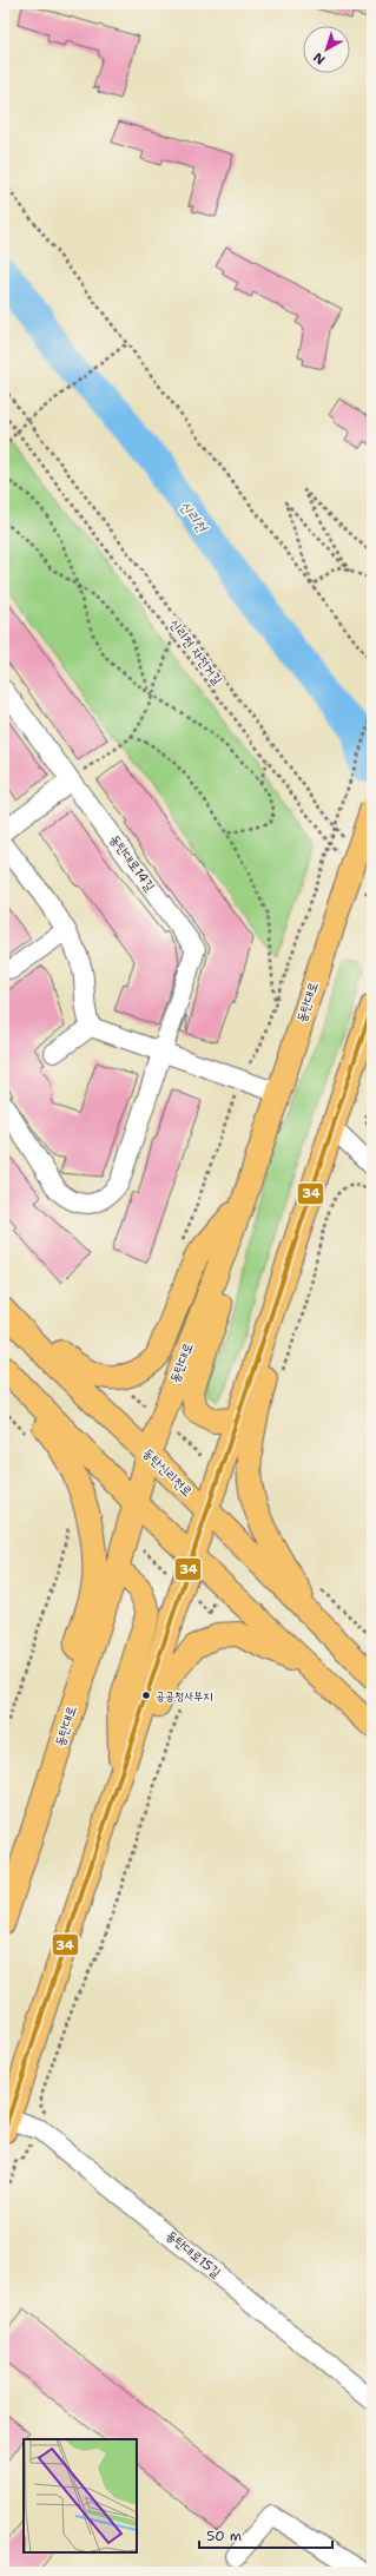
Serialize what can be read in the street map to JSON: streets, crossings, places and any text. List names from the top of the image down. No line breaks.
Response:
{"streets":{"main road":["동탄대로","동탄신리천로"],"street":["동탄대로14길","동탄대로15길"],"path":["신리천 자전거길"]},"crossings":[["동탄대로","동탄신리천로"]],"water":["신리천"],"places":["공공청사부지"],"lines":["transit line 34"],"scale_bar":"50 m","north":"bottom left"}
